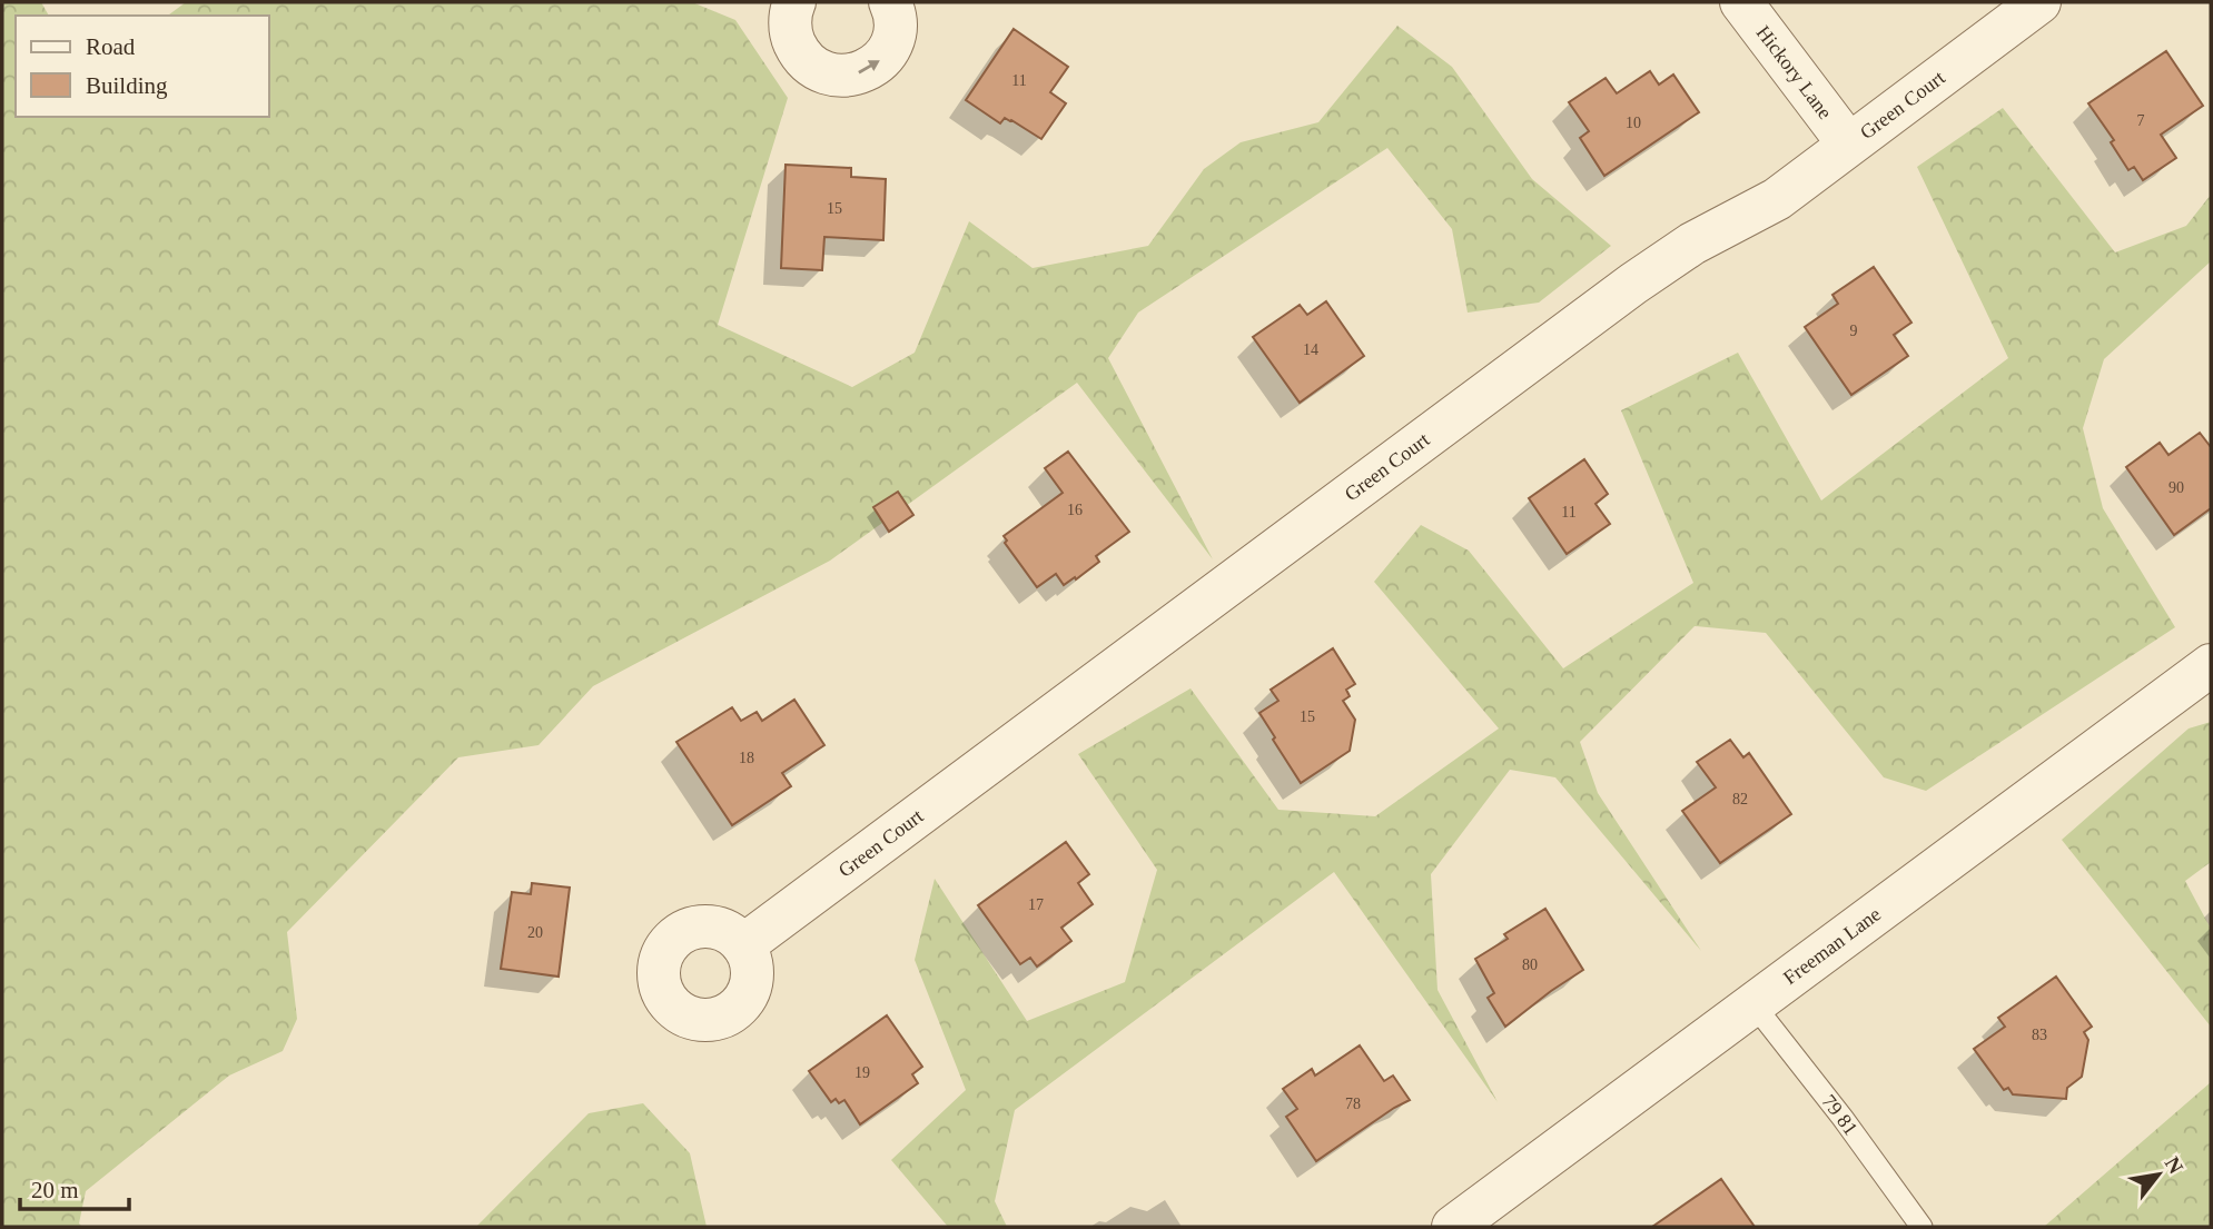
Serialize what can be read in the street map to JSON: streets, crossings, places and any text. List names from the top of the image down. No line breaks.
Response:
{"streets":{"street":["Hickory Lane","Green Court","Freeman Lane"],"lane":["79 81"]},"crossings":[["Hickory Lane","Green Court"],["Freeman Lane","79 81"]],"house_numbers":["11","7","10","15","9","14","90","16","11","15","18","82","17","20","80","83","19","78"],"legend":["Road","Building"],"scale_bar":"20 m","north":"top right"}
